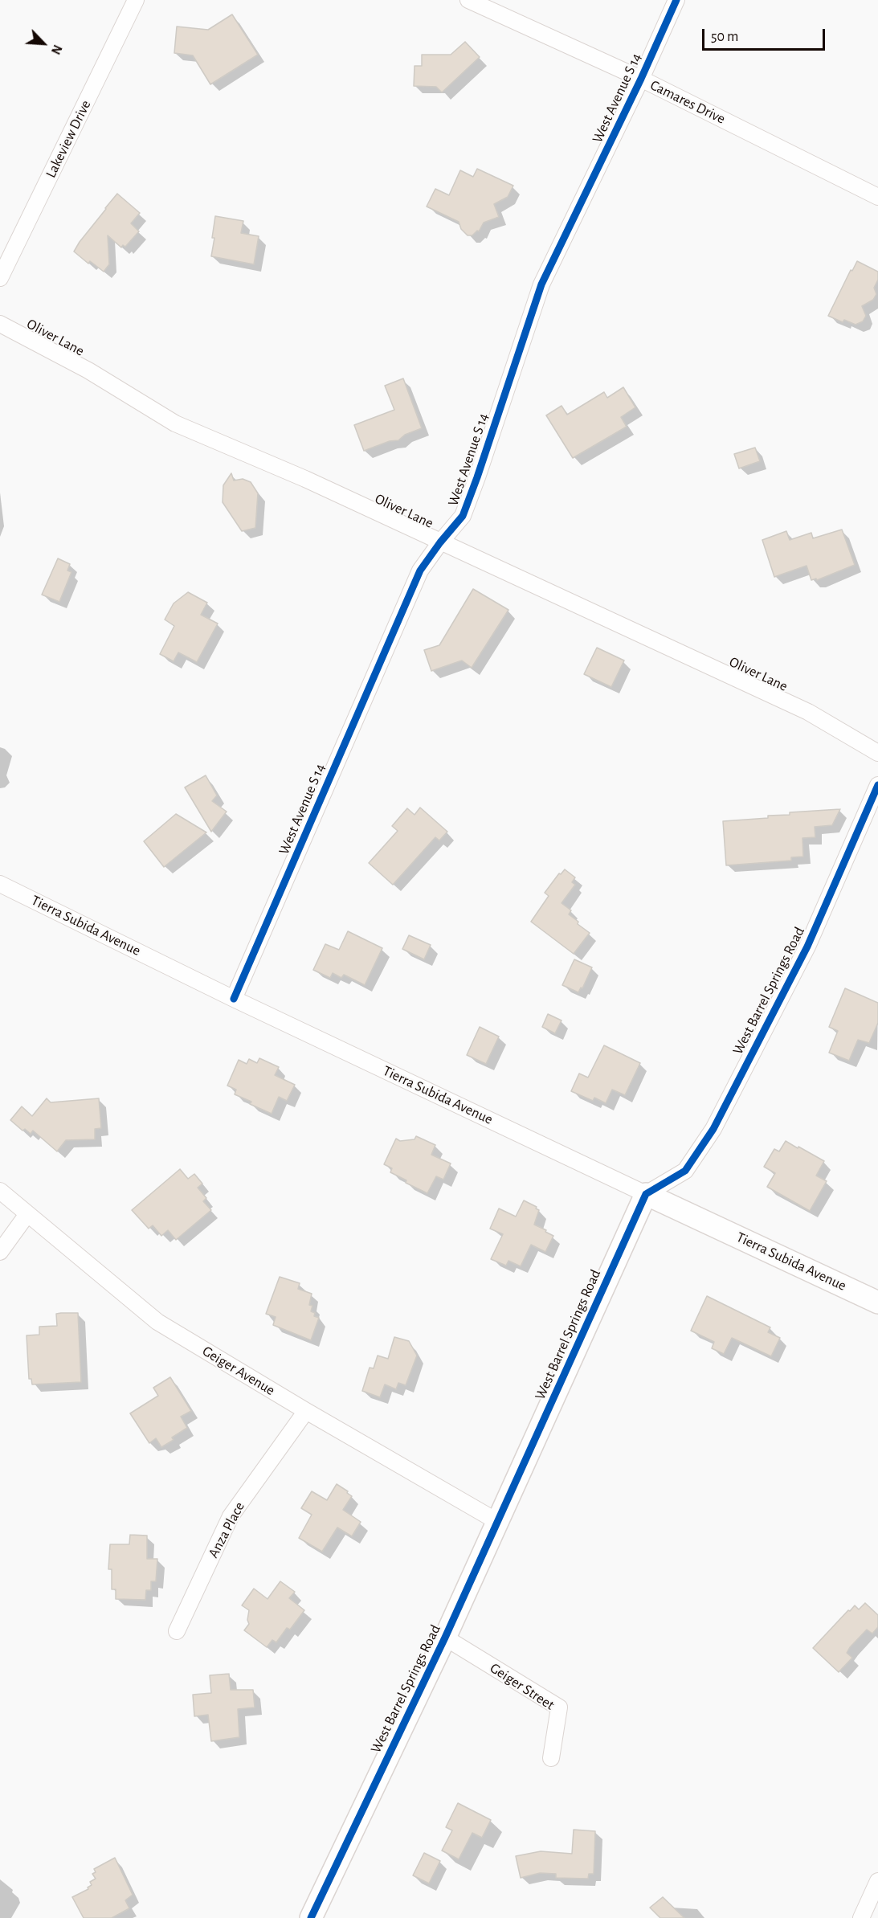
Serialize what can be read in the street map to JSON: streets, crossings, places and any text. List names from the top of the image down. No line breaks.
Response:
{"streets":{"street":["West Avenue S 14","Camares Drive","Lakeview Drive","Oliver Lane","Tierra Subida Avenue","West Barrel Springs Road","Geiger Avenue","Anza Place","Geiger Street"]},"crossings":[["West Avenue S 14","Camares Drive"],["West Avenue S 14","Oliver Lane"],["West Avenue S 14","Tierra Subida Avenue"],["Tierra Subida Avenue","West Barrel Springs Road"],["West Barrel Springs Road","Geiger Avenue"],["West Barrel Springs Road","Geiger Street"],["Geiger Avenue","Anza Place"]],"scale_bar":"50 m","north":"bottom right"}
